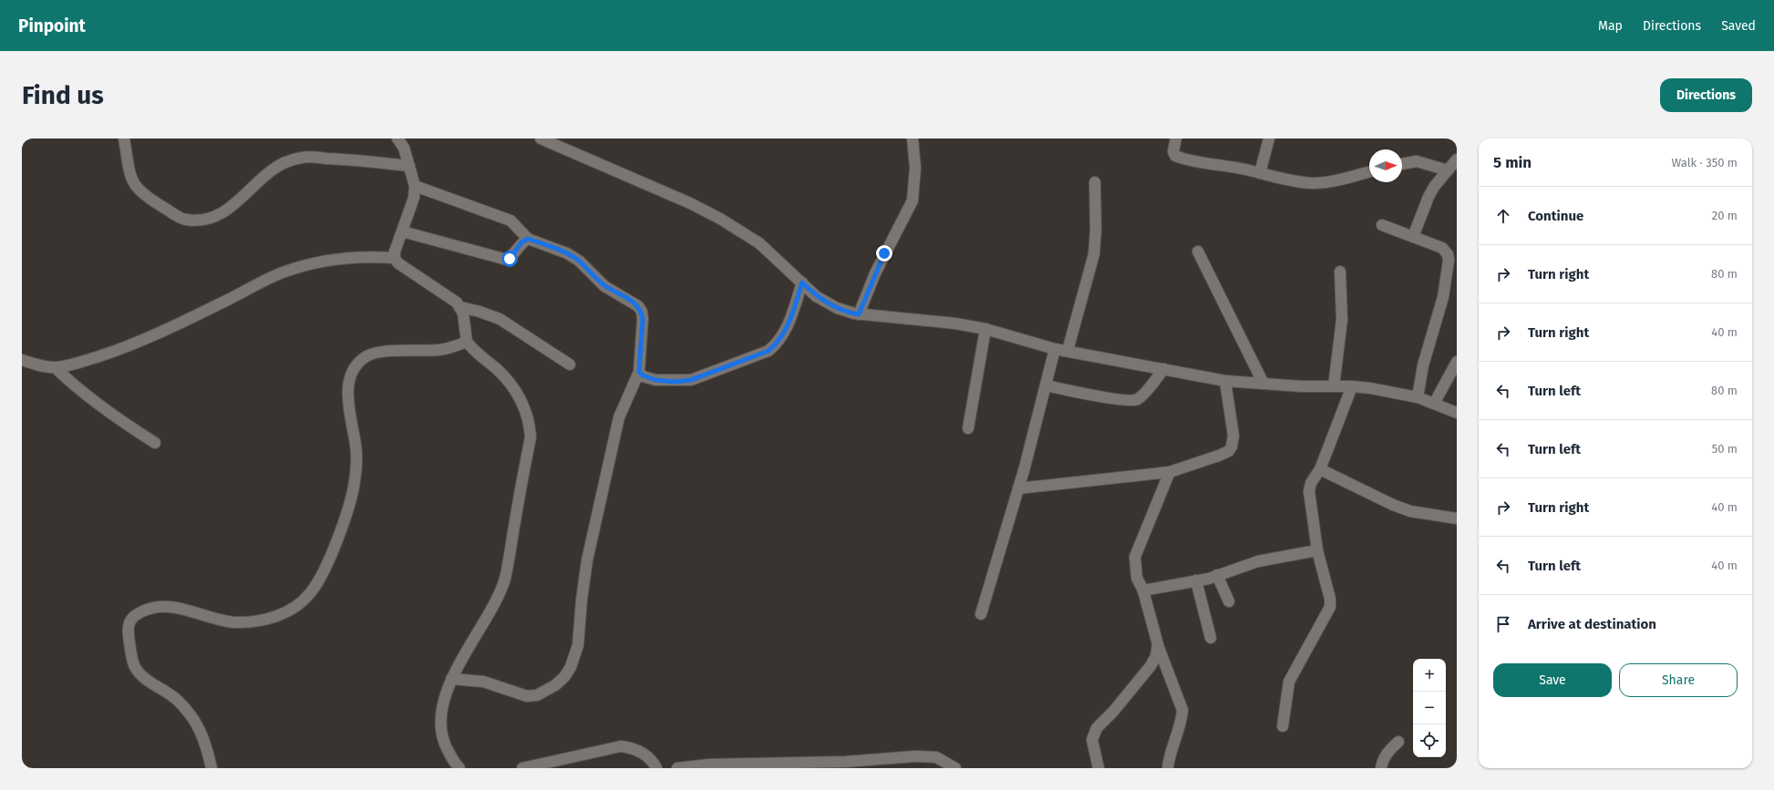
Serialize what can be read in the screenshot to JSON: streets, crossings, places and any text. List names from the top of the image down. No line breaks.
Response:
{"north":"right","page":{"header":"Pinpoint","nav":["Map","Directions","Saved"],"buttons":["Directions",["Save","Share"]],"title":"Find us","heading":["5 min","Walk · 350 m"],"list":[["Continue","20 m"],["Turn right","80 m"],["Turn right","40 m"],["Turn left","80 m"],["Turn left","50 m"],["Turn right","40 m"],["Turn left","40 m"],"Arrive at destination"],"map_buttons":["+","−"]}}
